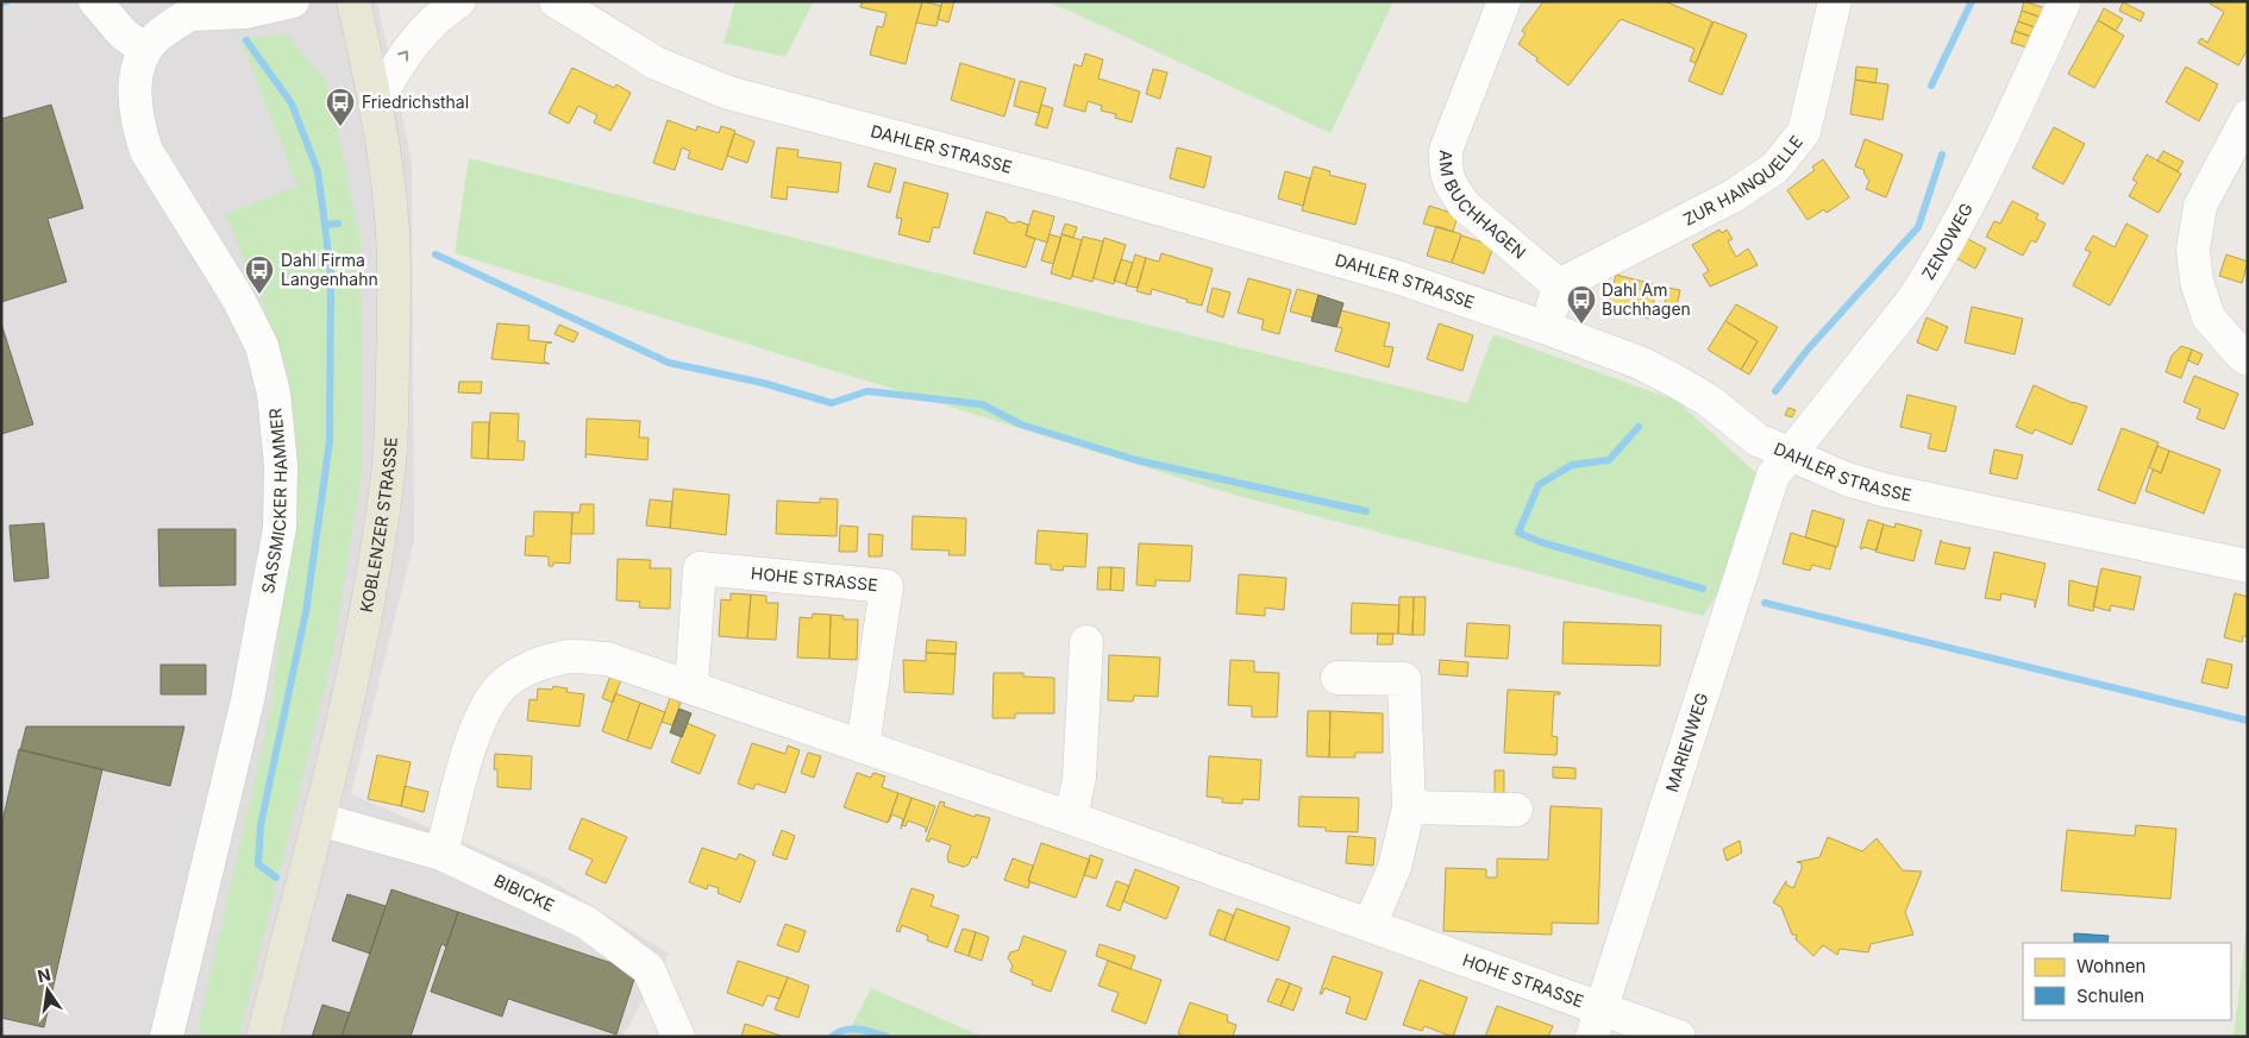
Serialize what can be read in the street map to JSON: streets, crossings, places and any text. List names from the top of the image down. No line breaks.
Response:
{"streets":{"main road":["KOBLENZER STRASSE"],"street":["DAHLER STRASSE","ZUR HAINQUELLE","AM BUCHHAGEN","ZENOWEG","SASSMICKER HAMMER","HOHE STRASSE","MARIENWEG","BIBICKE"]},"crossings":[["DAHLER STRASSE","ZENOWEG"],["DAHLER STRASSE","MARIENWEG"],["ZUR HAINQUELLE","AM BUCHHAGEN"],["ZENOWEG","MARIENWEG"],["KOBLENZER STRASSE","BIBICKE"],["HOHE STRASSE","MARIENWEG"],["HOHE STRASSE","BIBICKE"]],"places":{"bus stop":["Friedrichsthal","Dahl Firma Langenhahn","Dahl Am Buchhagen"]},"legend":["Wohnen","Schulen"],"north":"top"}
